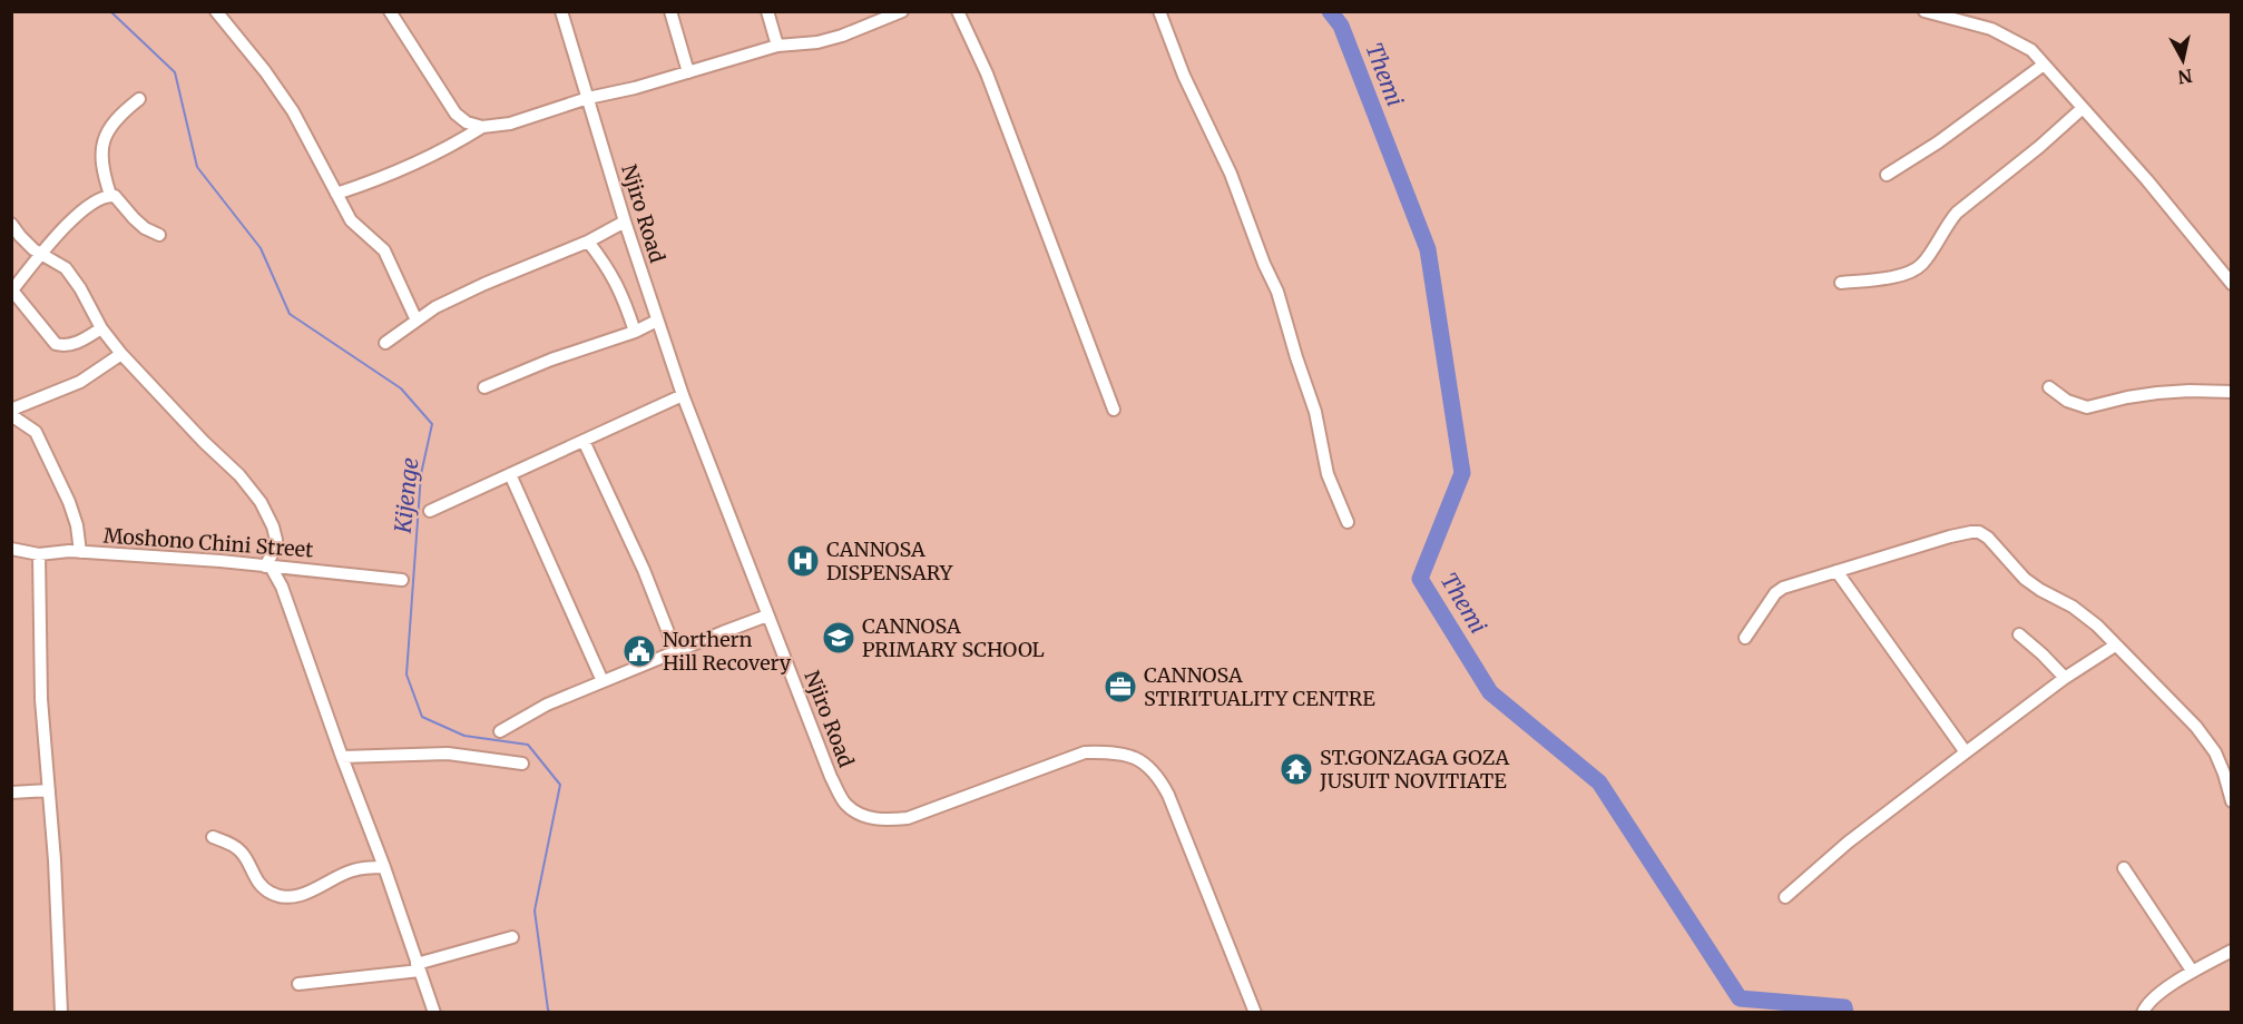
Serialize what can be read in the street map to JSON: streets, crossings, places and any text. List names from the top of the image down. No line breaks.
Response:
{"streets":{"street":["Njiro Road","Moshono Chini Street"]},"water":["Themi","Kijenge"],"places":{"hospital":["CANNOSA DISPENSARY"],"school or university":["CANNOSA PRIMARY SCHOOL"],"public building":["Northern Hill Recovery"],"office":["CANNOSA STIRITUALITY CENTRE"],"temple":["ST.GONZAGA GOZA JUSUIT NOVITIATE"]},"north":"bottom"}
